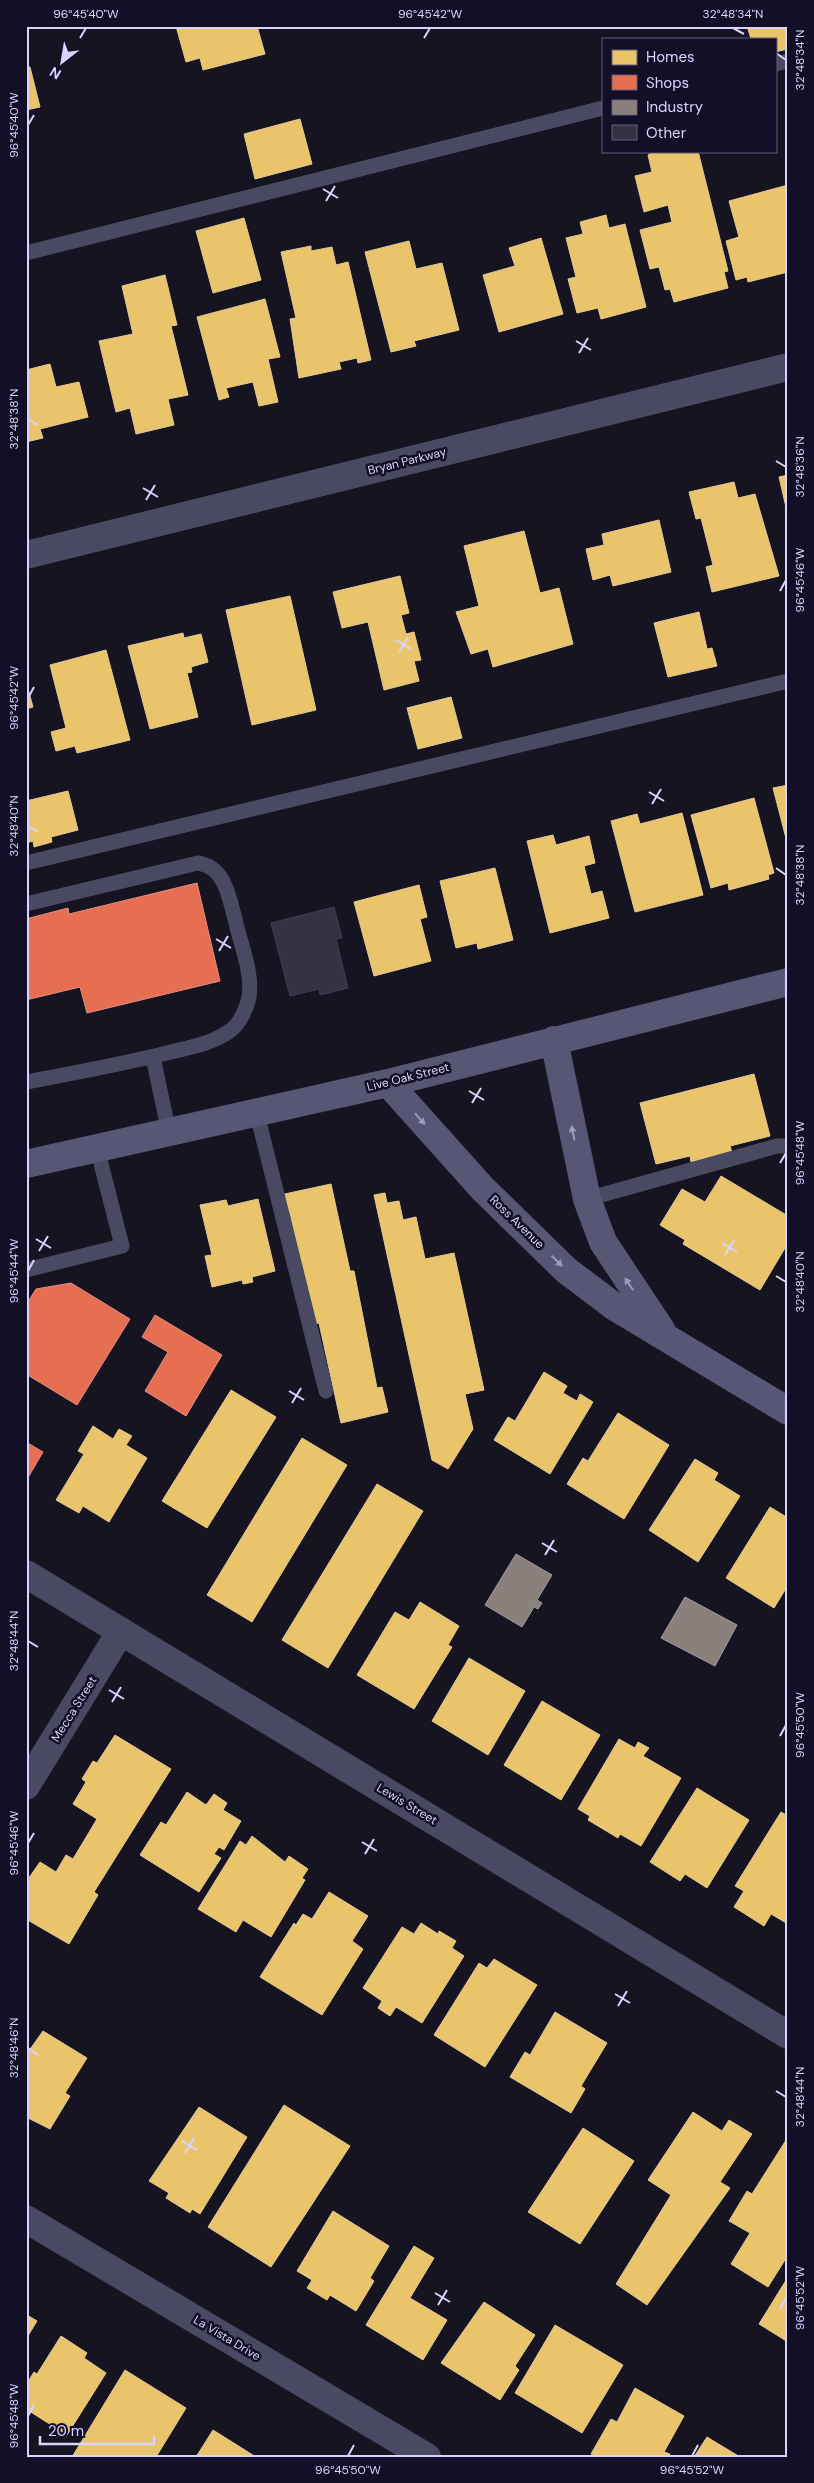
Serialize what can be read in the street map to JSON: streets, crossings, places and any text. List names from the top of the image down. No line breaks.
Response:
{"streets":{"street":["Bryan Parkway","Live Oak Street","Ross Avenue","Mecca Street","Lewis Street","La Vista Drive"]},"crossings":[["Live Oak Street","Ross Avenue"],["Mecca Street","Lewis Street"]],"legend":["Homes","Shops","Industry","Other"],"scale_bar":"20 m","north":"bottom left","coordinates":["96°45'40\"W","96°45'42\"W","32°48'34\"N","32°48'38\"N","32°48'36\"N","96°45'46\"W","32°48'40\"N","96°45'48\"W","96°45'44\"W","32°48'44\"N","96°45'50\"W","32°48'46\"N","96°45'52\"W"]}
